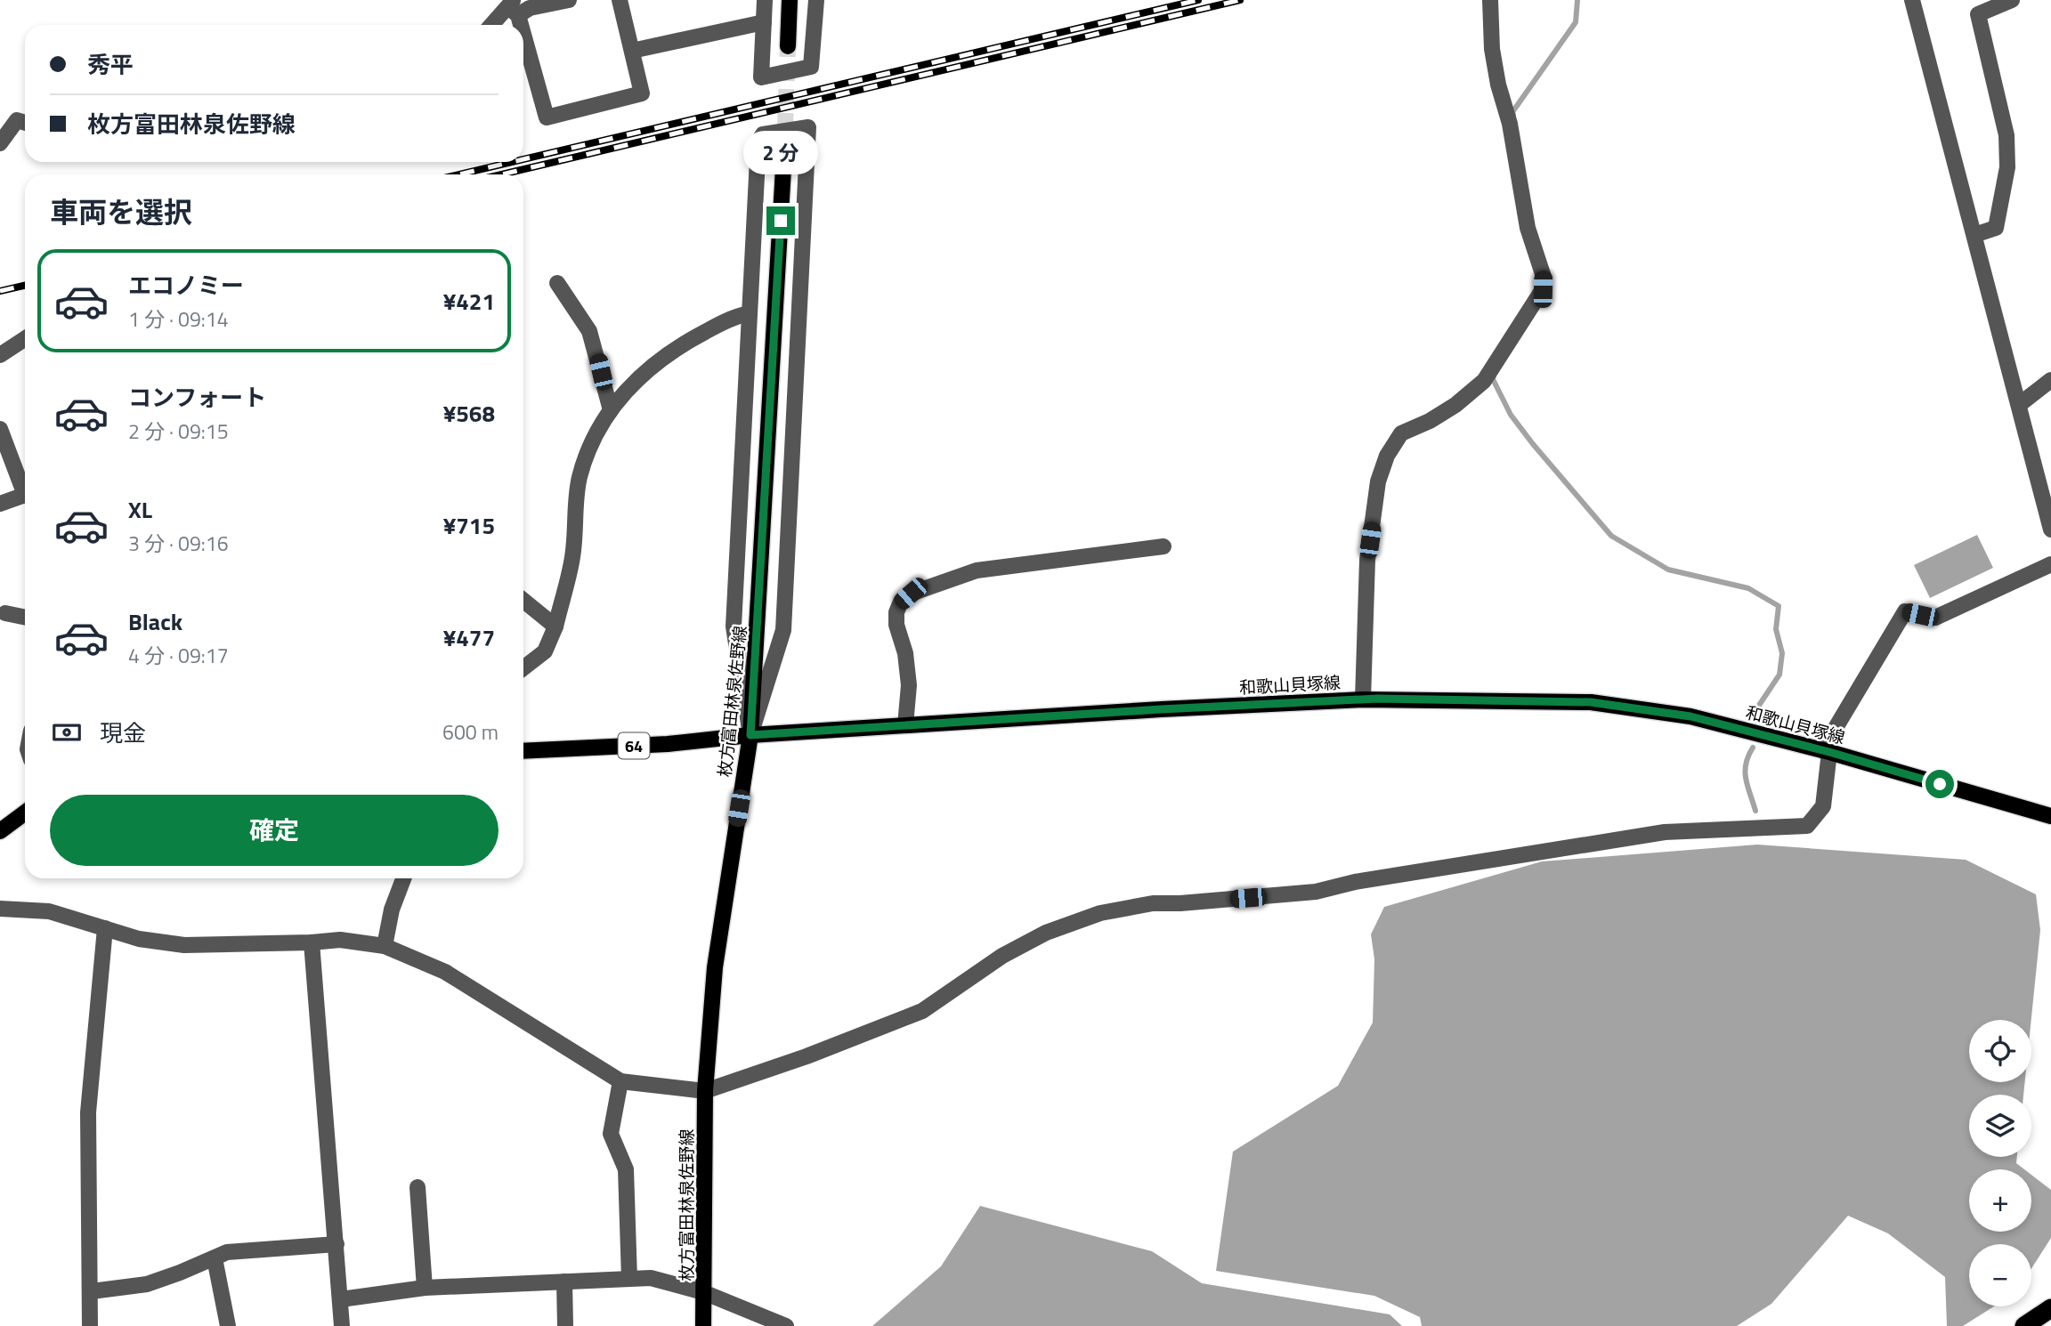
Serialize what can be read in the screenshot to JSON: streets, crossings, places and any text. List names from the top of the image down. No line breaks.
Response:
{"streets":{"main road":["和歌山貝塚線","枚方富田林泉佐野線","64"]},"crossings":[["和歌山貝塚線","枚方富田林泉佐野線"]],"page":{"banner":["秀平","枚方富田林泉佐野線"],"bubble":"2 分","heading":"車両を選択","list":[{"name":"エコノミー","note":"1 分 · 09:14","value":"¥421"},{"name":"コンフォート","note":"2 分 · 09:15","value":"¥568"},{"name":"XL","note":"3 分 · 09:16","value":"¥715"},{"name":"Black","note":"4 分 · 09:17","value":"¥477"}],"pay":["現金","600 m"],"buttons":"確定","map_buttons":["+","−"]}}
